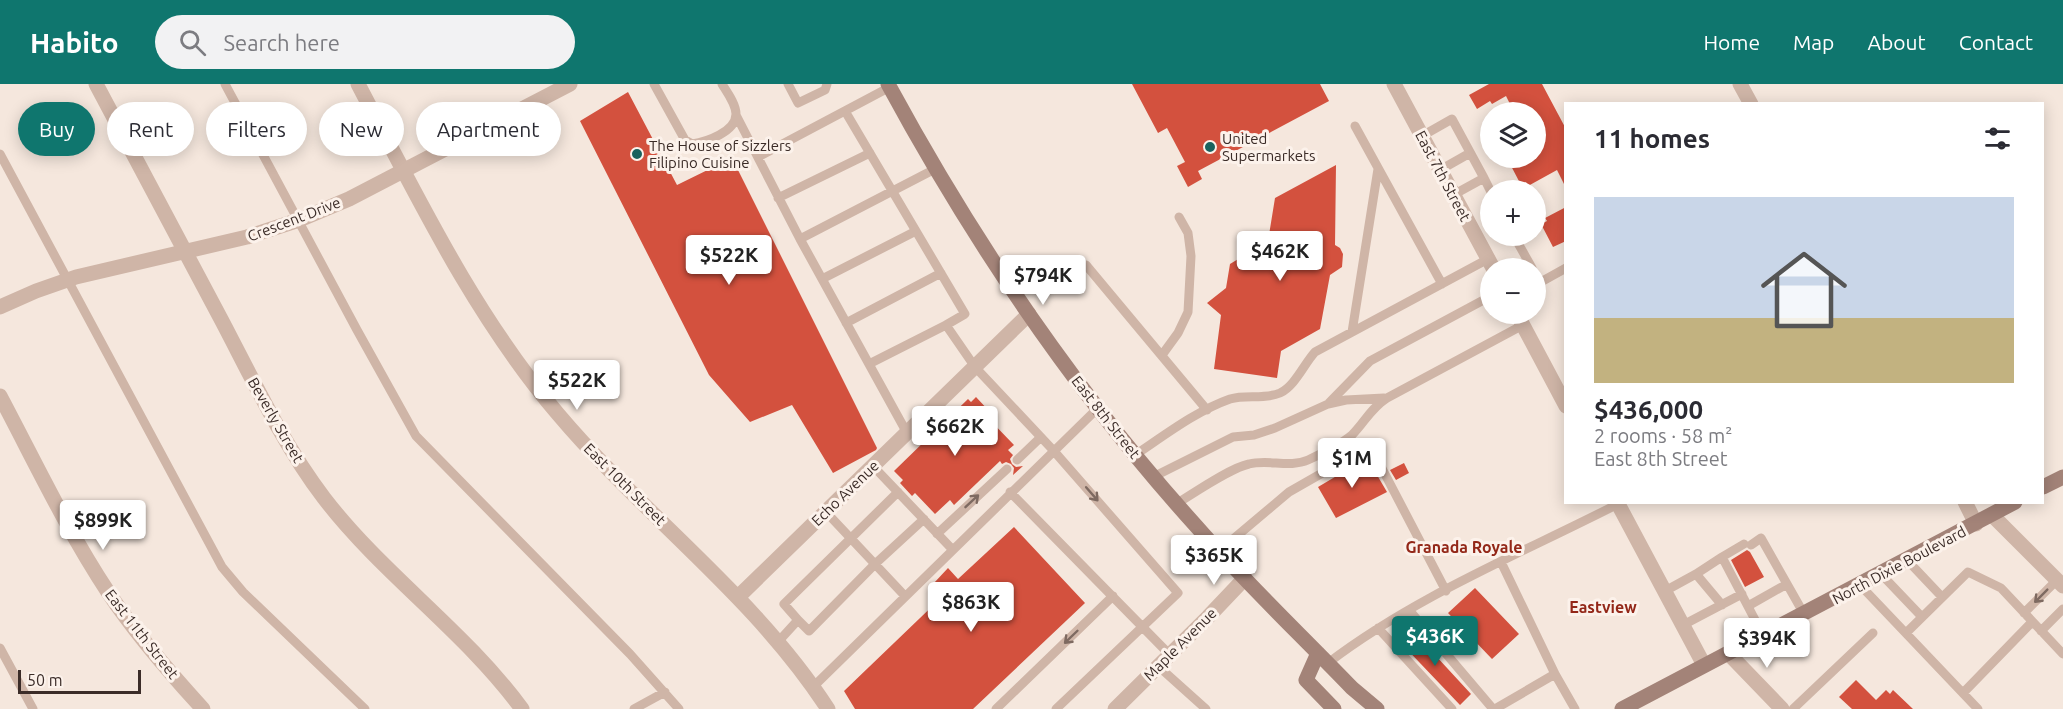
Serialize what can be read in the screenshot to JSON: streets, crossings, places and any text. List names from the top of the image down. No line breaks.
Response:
{"streets":{"main road":["East 8th Street","North Dixie Boulevard"],"street":["East 7th Street","Crescent Drive","Beverly Street","East 10th Street","Echo Avenue","East 11th Street","Maple Avenue"]},"crossings":[["Crescent Drive","Beverly Street"],["Crescent Drive","East 10th Street"],["East 8th Street","Echo Avenue"],["East 8th Street","Maple Avenue"],["East 10th Street","Echo Avenue"]],"districts":["Granada Royale","Eastview"],"places":["United Supermarkets","The House of Sizzlers Filipino Cuisine"],"scale_bar":"50 m","page":{"header":"Habito","search":"Search here","nav":["Home","Map","About","Contact"],"map_buttons":["+","−"],"chip":["Buy","Rent","Filters","New","Apartment"],"heading":"11 homes","list":[{"name":"$436,000","note":"2 rooms · 58 m² · East 8th Street"}],"price":["$462K","$522K","$794K","$522K","$662K","$1M","$899K","$365K","$863K","$436K","$394K"],"scale":"50 m"}}
